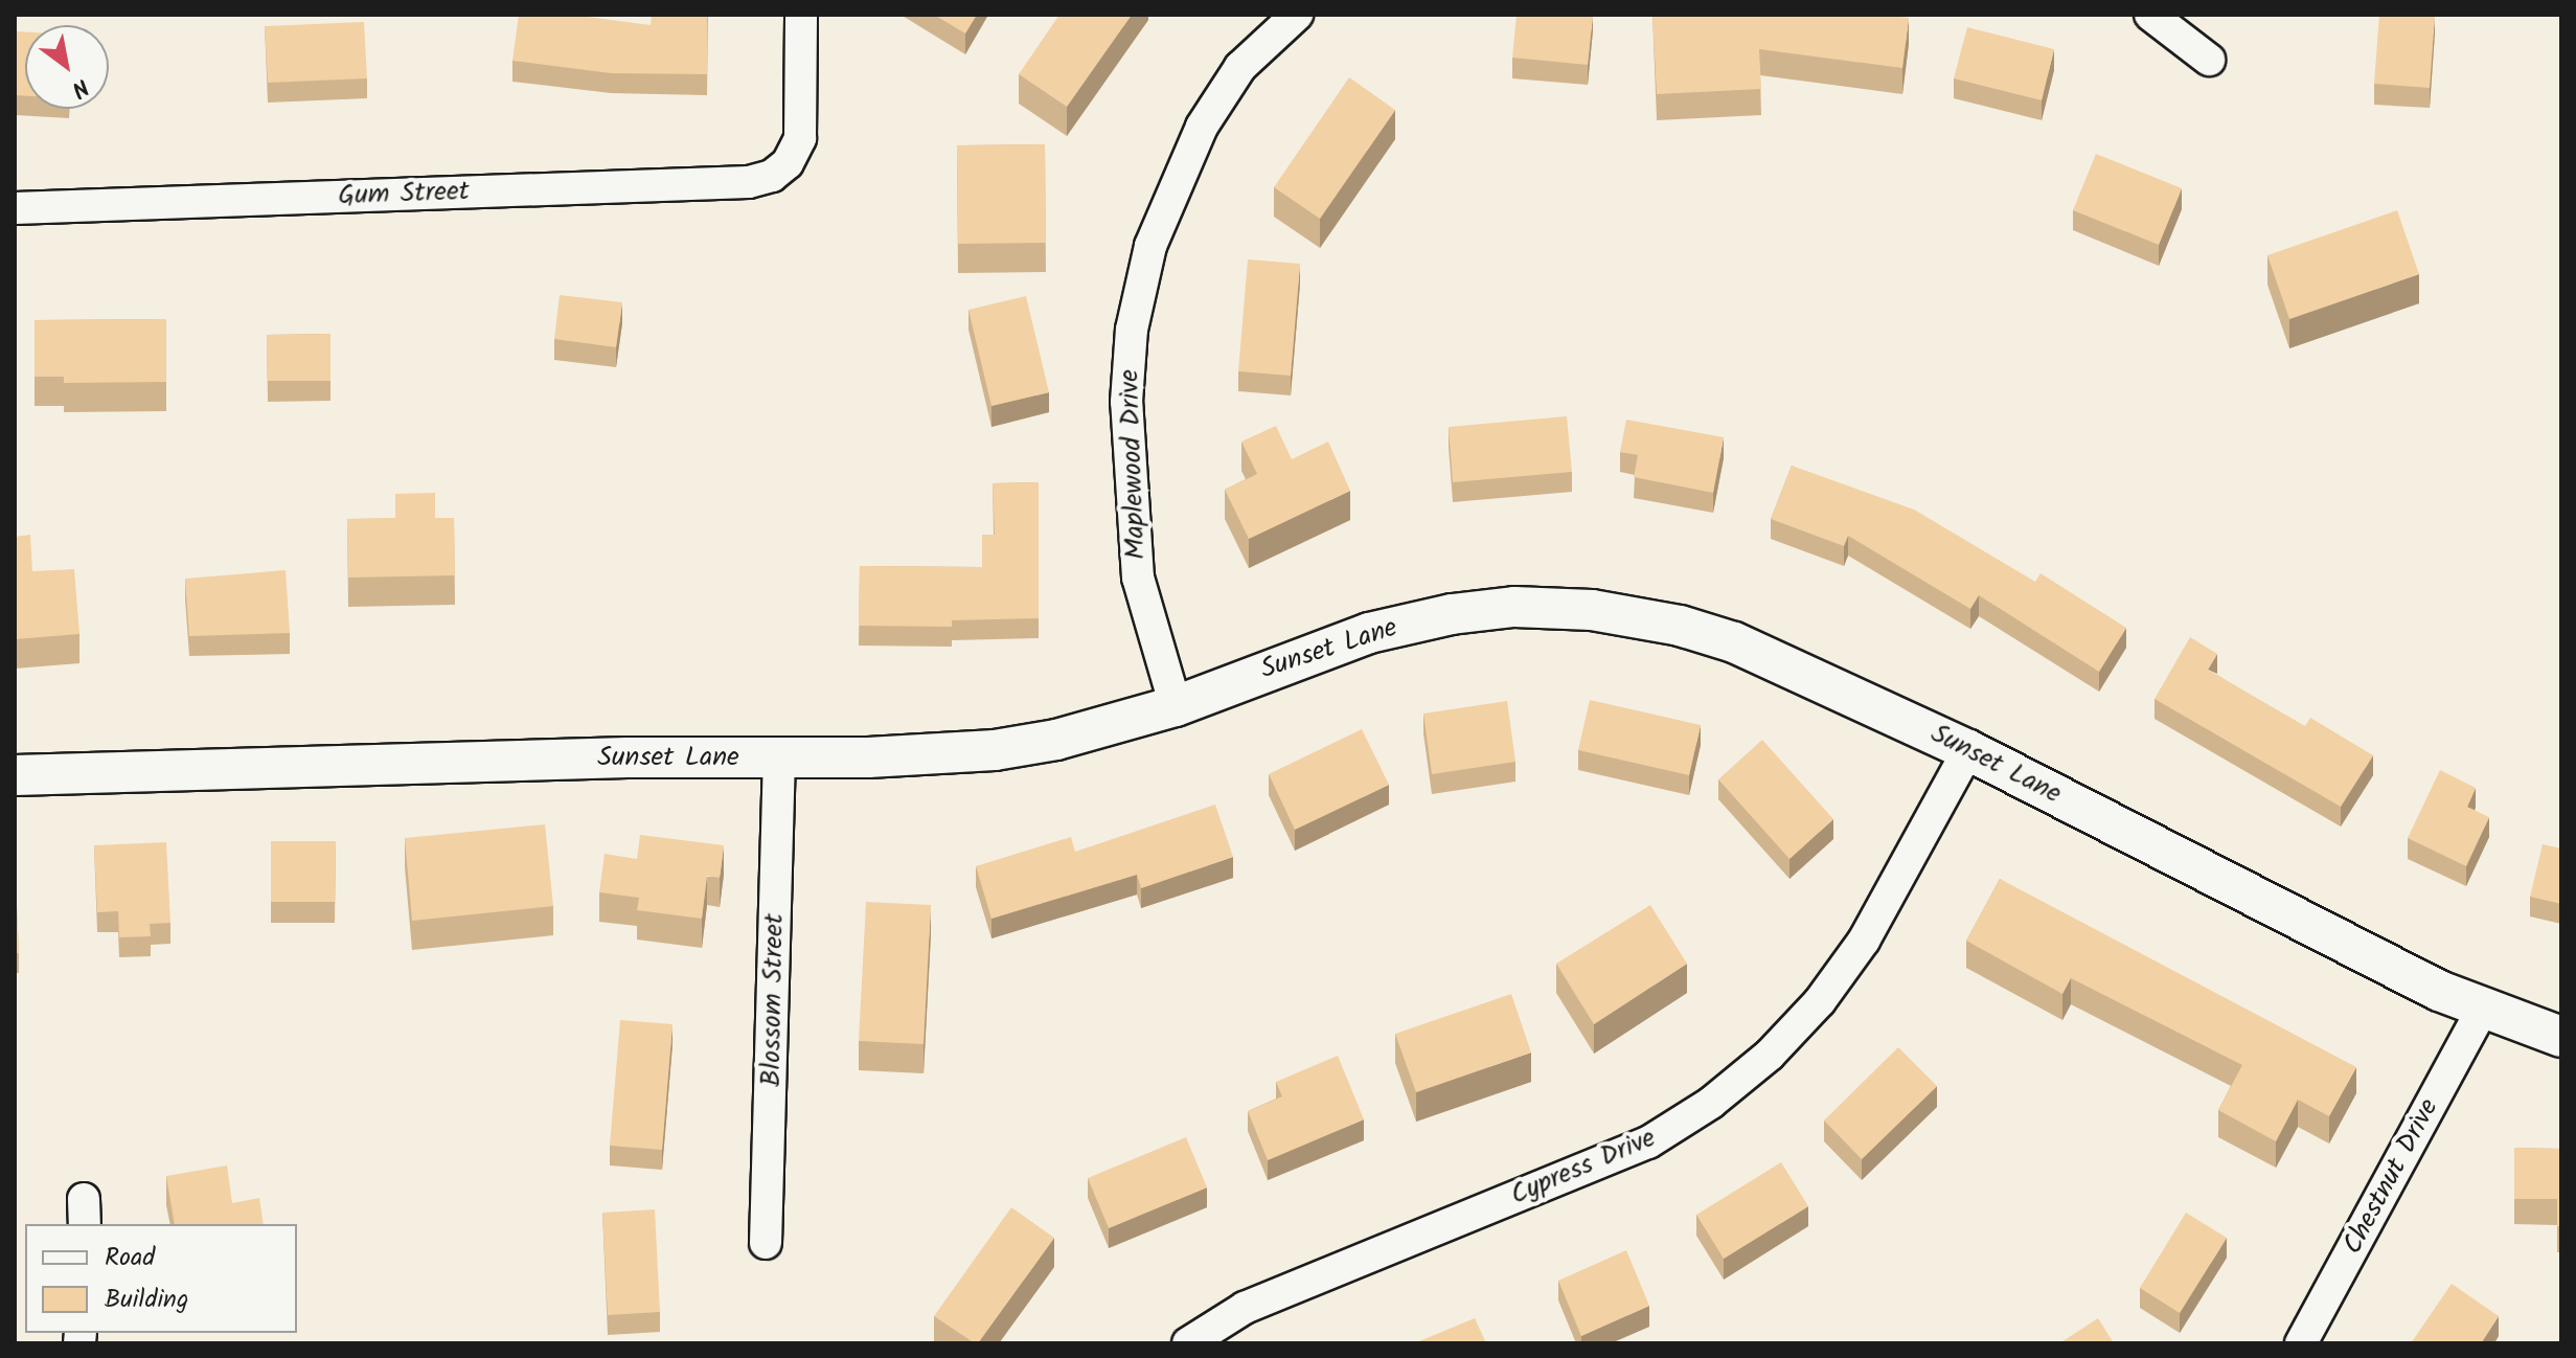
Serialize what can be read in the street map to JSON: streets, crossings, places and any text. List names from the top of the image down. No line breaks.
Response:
{"streets":{"street":["Gum Street","Maplewood Drive","Sunset Lane","Blossom Street","Cypress Drive","Chestnut Drive"]},"crossings":[["Maplewood Drive","Sunset Lane"],["Sunset Lane","Blossom Street"],["Sunset Lane","Cypress Drive"],["Sunset Lane","Chestnut Drive"]],"legend":["Road","Building"],"north":"bottom right"}
